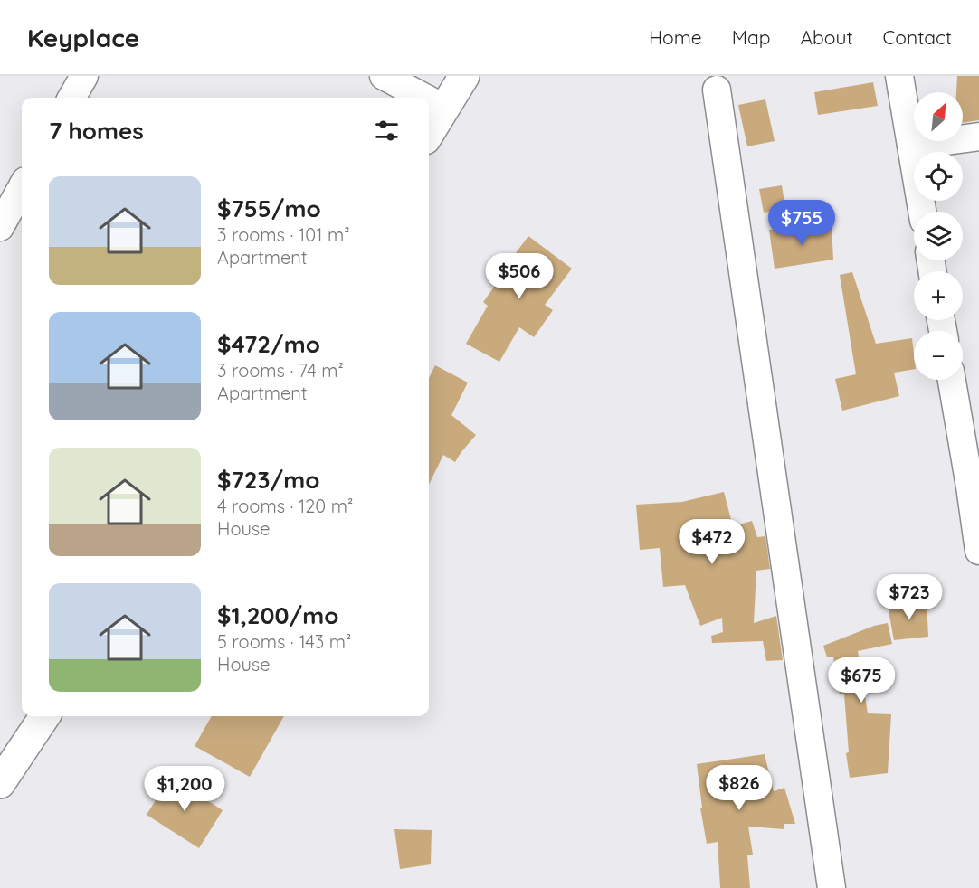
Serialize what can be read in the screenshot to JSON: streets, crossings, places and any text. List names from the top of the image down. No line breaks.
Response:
{"north":"top right","page":{"header":"Keyplace","nav":["Home","Map","About","Contact"],"map_buttons":["+","−"],"heading":"7 homes","list":[{"name":"$755/mo","note":"3 rooms · 101 m² · Apartment"},{"name":"$472/mo","note":"3 rooms · 74 m² · Apartment"},{"name":"$723/mo","note":"4 rooms · 120 m² · House"},{"name":"$1,200/mo","note":"5 rooms · 143 m² · House"}],"price":["$755","$506","$472","$723","$675","$826","$1,200"]}}
